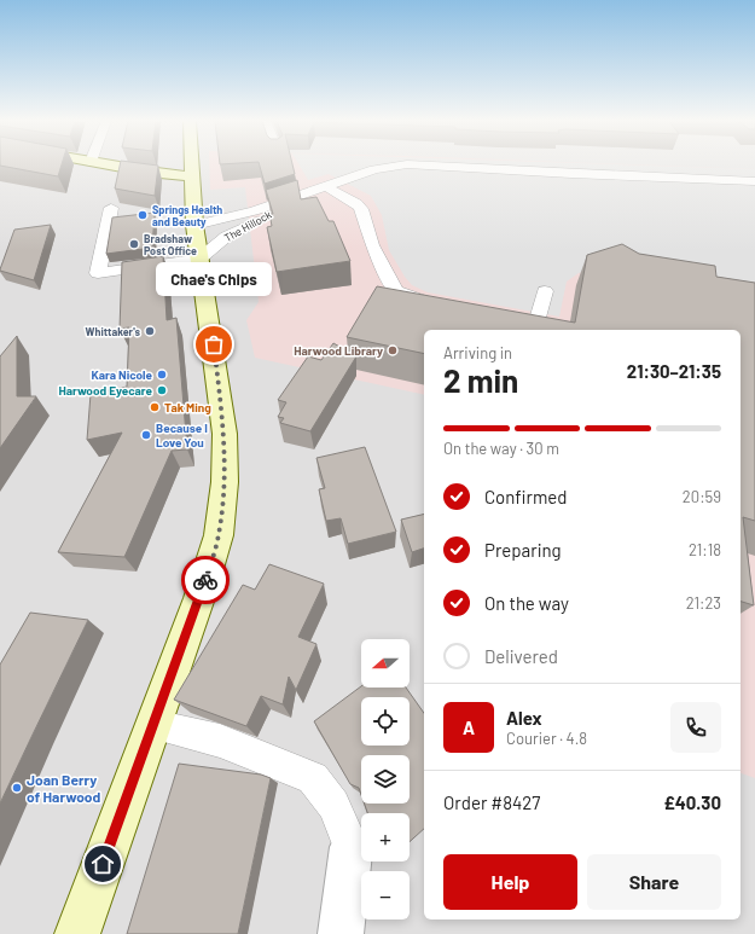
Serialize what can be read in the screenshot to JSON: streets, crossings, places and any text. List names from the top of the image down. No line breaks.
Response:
{"streets":{"lane":["The Hillock"]},"places":["Springs Health and Beauty","Bradshaw Post Office","Whittaker's","Chae's Chips","Harwood Library","Kara Nicole","Harwood Eyecare","Tak Ming","Because I Love You","Joan Berry of Harwood"],"north":"left","page":{"bubble":"Chae's Chips","heading":["2 min","Arriving in","21:30–21:35"],"panel":["Alex","Courier · 4.8","Order #8427","£40.30"],"bar":"On the way · 30 m","list":[["Confirmed","20:59"],["Preparing","21:18"],["On the way","21:23"],"Delivered"],"map_buttons":["+","−"],"round":"A","buttons":["Help","Share"]}}
